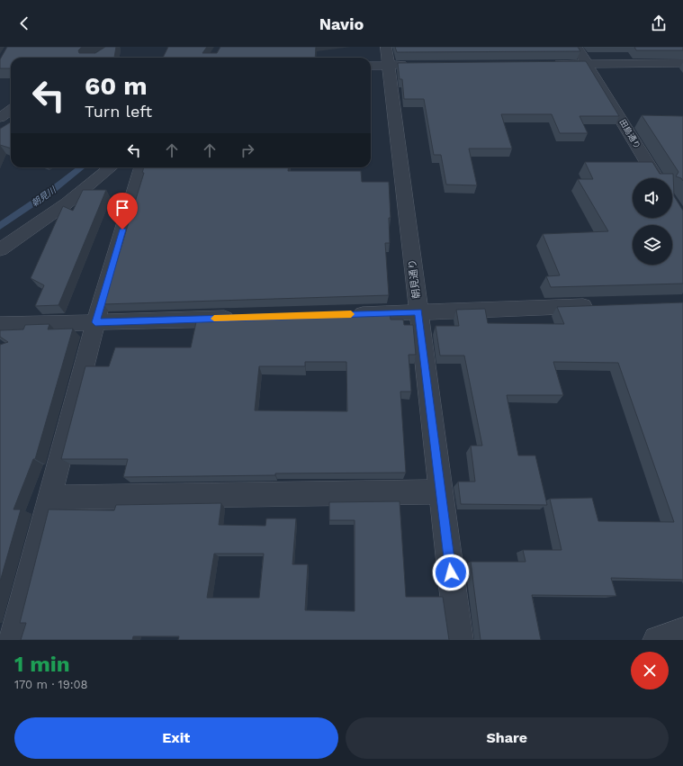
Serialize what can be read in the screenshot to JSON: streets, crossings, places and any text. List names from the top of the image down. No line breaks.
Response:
{"streets":{"street":["田島通り","朝見通り"]},"water":["朝見川"],"page":{"header":"Navio","turn":["60 m","Turn left"],"heading":["1 min","170 m · 19:08"],"buttons":["Exit","Share"]}}
